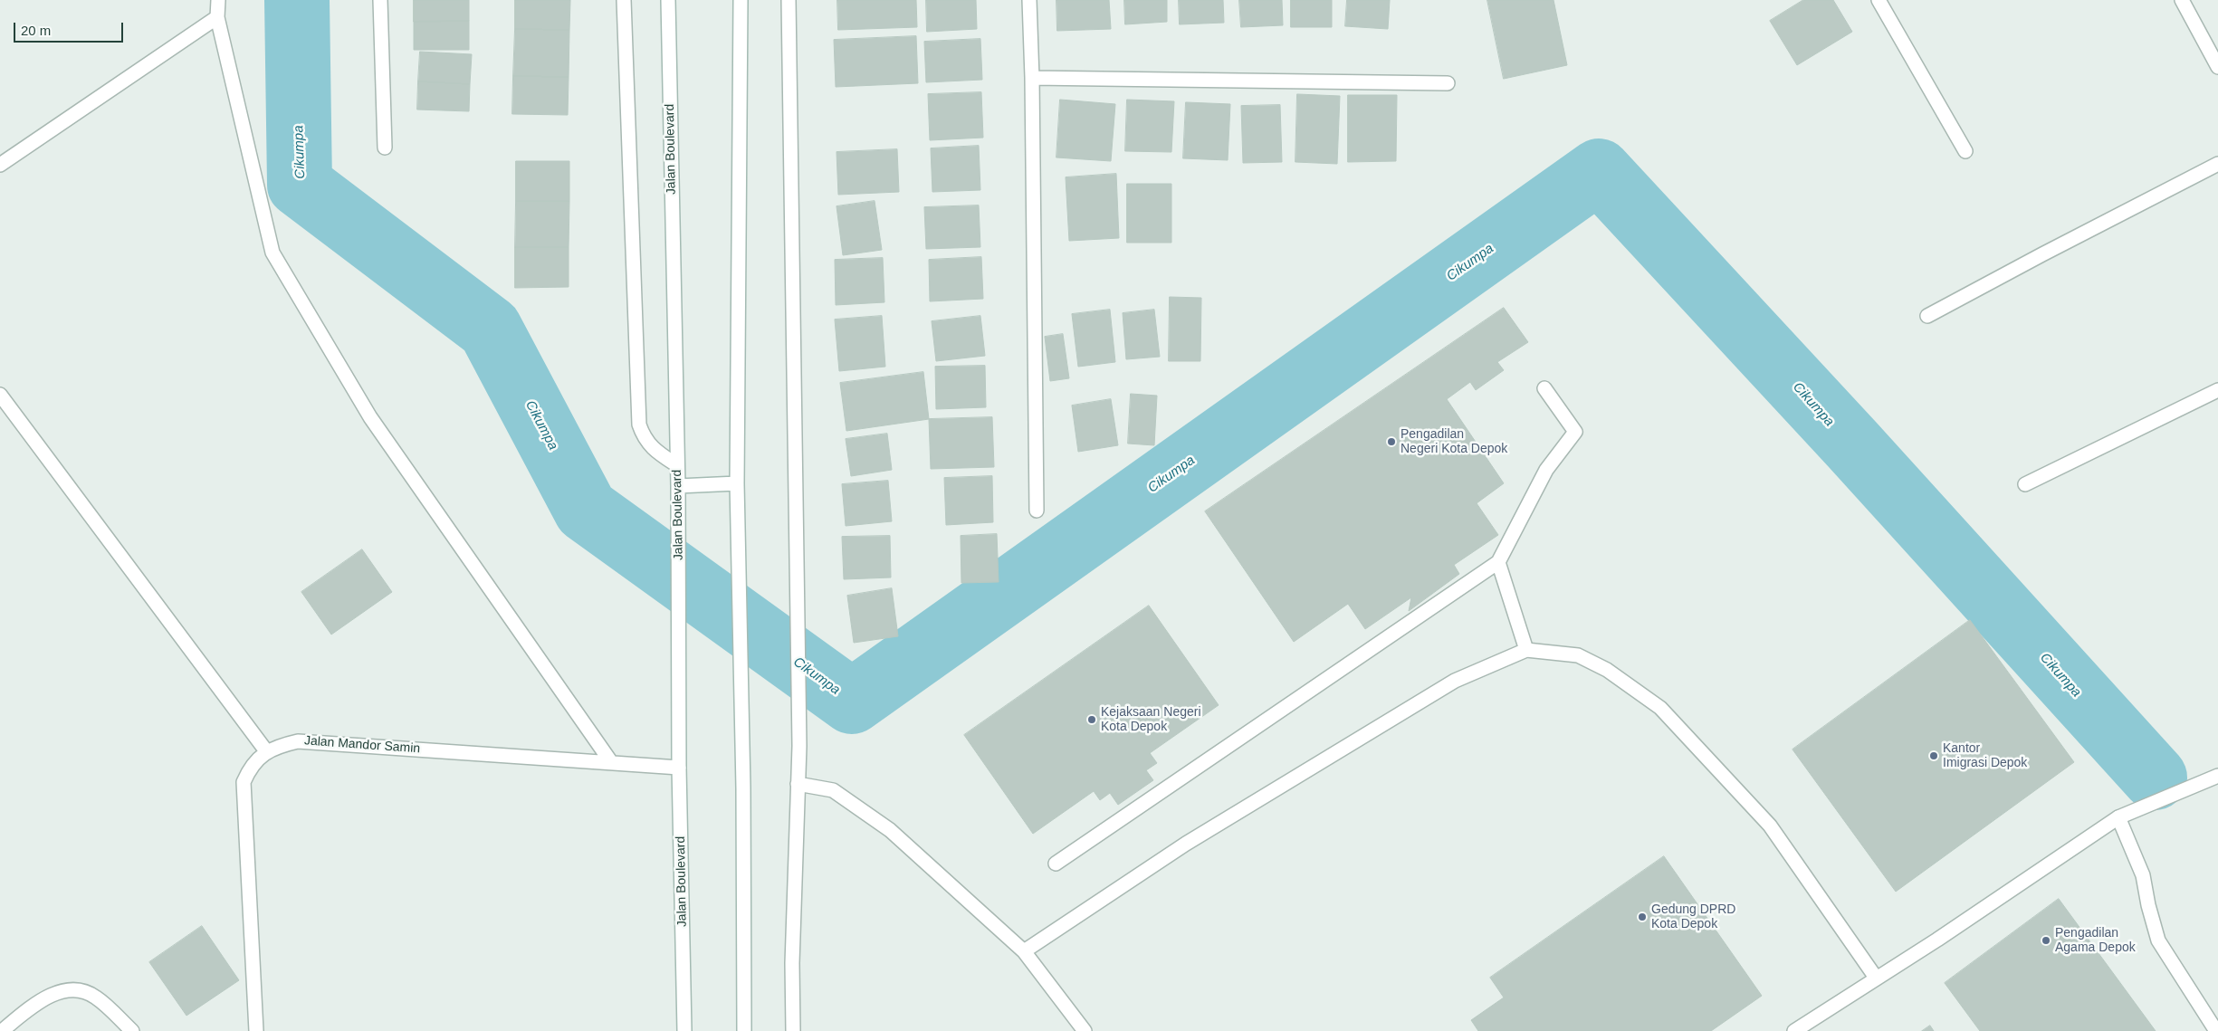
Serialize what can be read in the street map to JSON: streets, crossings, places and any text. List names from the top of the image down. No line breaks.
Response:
{"streets":{"street":["Jalan Boulevard","Jalan Mandor Samin"]},"crossings":[["Jalan Boulevard","Jalan Mandor Samin"]],"water":["Cikumpa"],"places":["Pengadilan Negeri Kota Depok","Kejaksaan Negeri Kota Depok","Kantor Imigrasi Depok","Gedung DPRD Kota Depok","Pengadilan Agama Depok"],"scale_bar":"20 m"}
